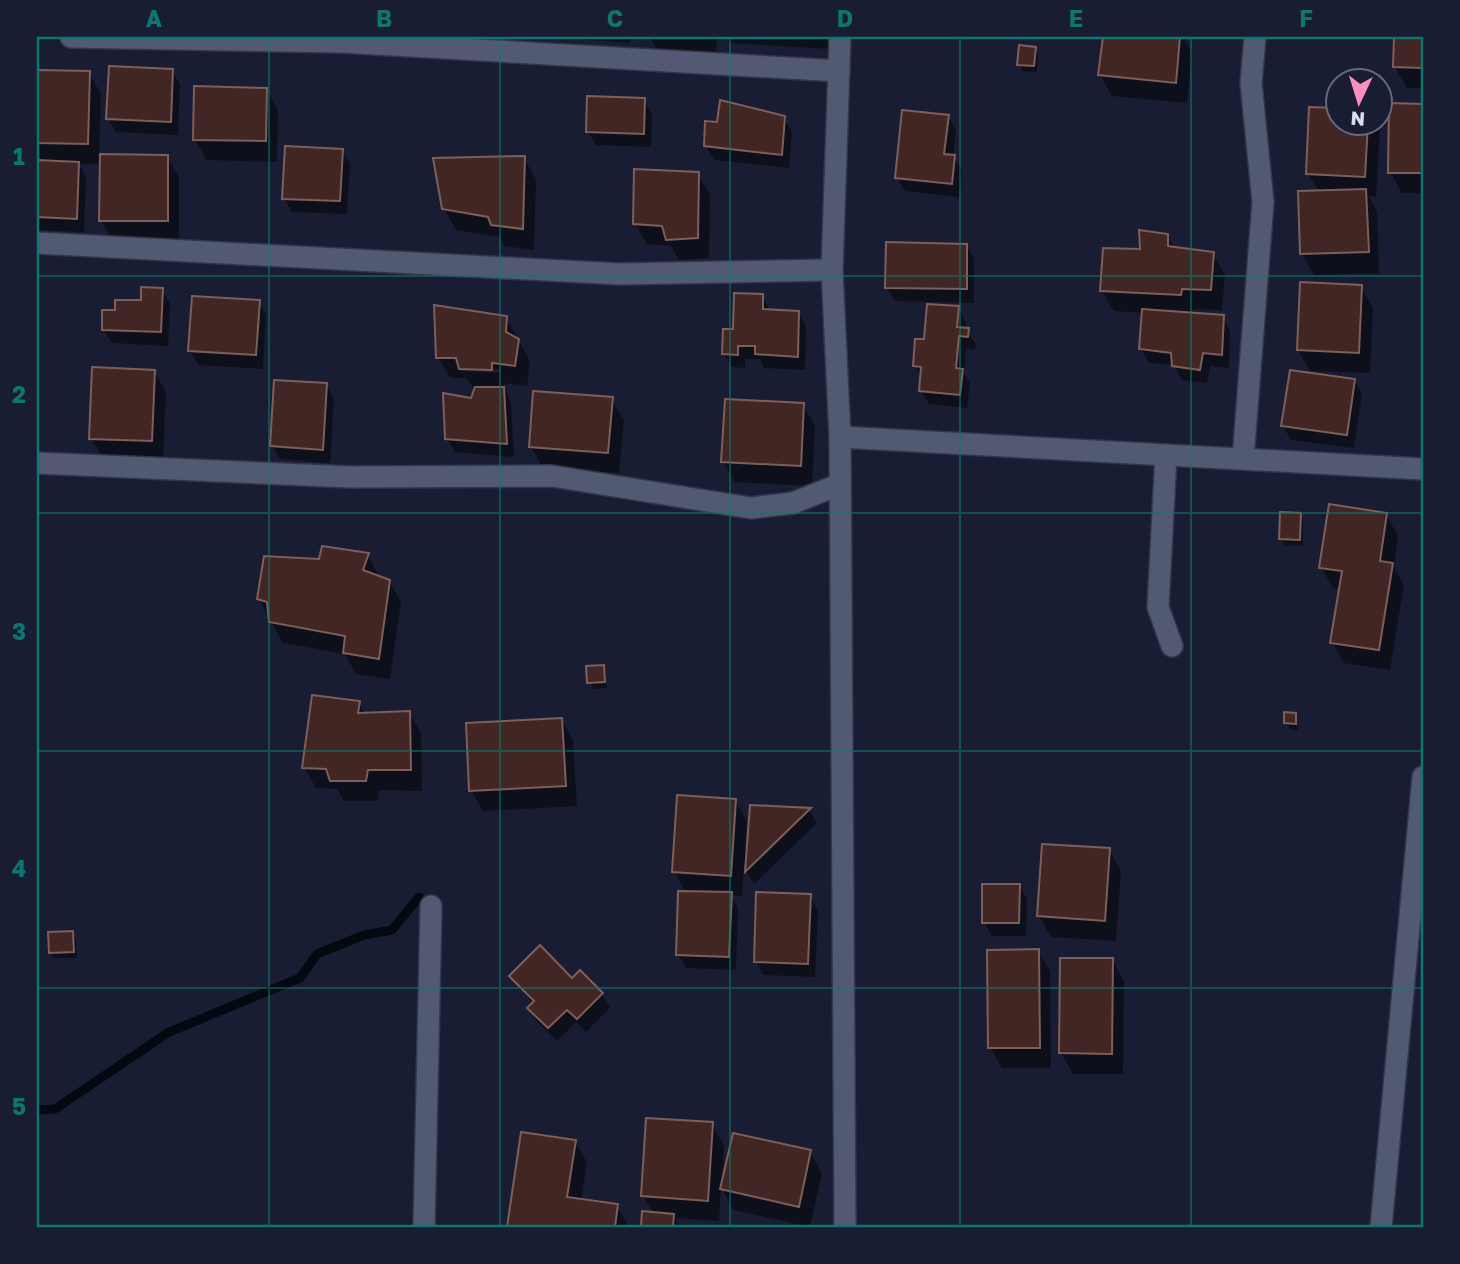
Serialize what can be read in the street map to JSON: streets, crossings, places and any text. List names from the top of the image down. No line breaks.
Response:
{"north":"bottom","grid":{"columns":["A","B","C","D","E","F"],"rows":["1","2","3","4","5"]}}
